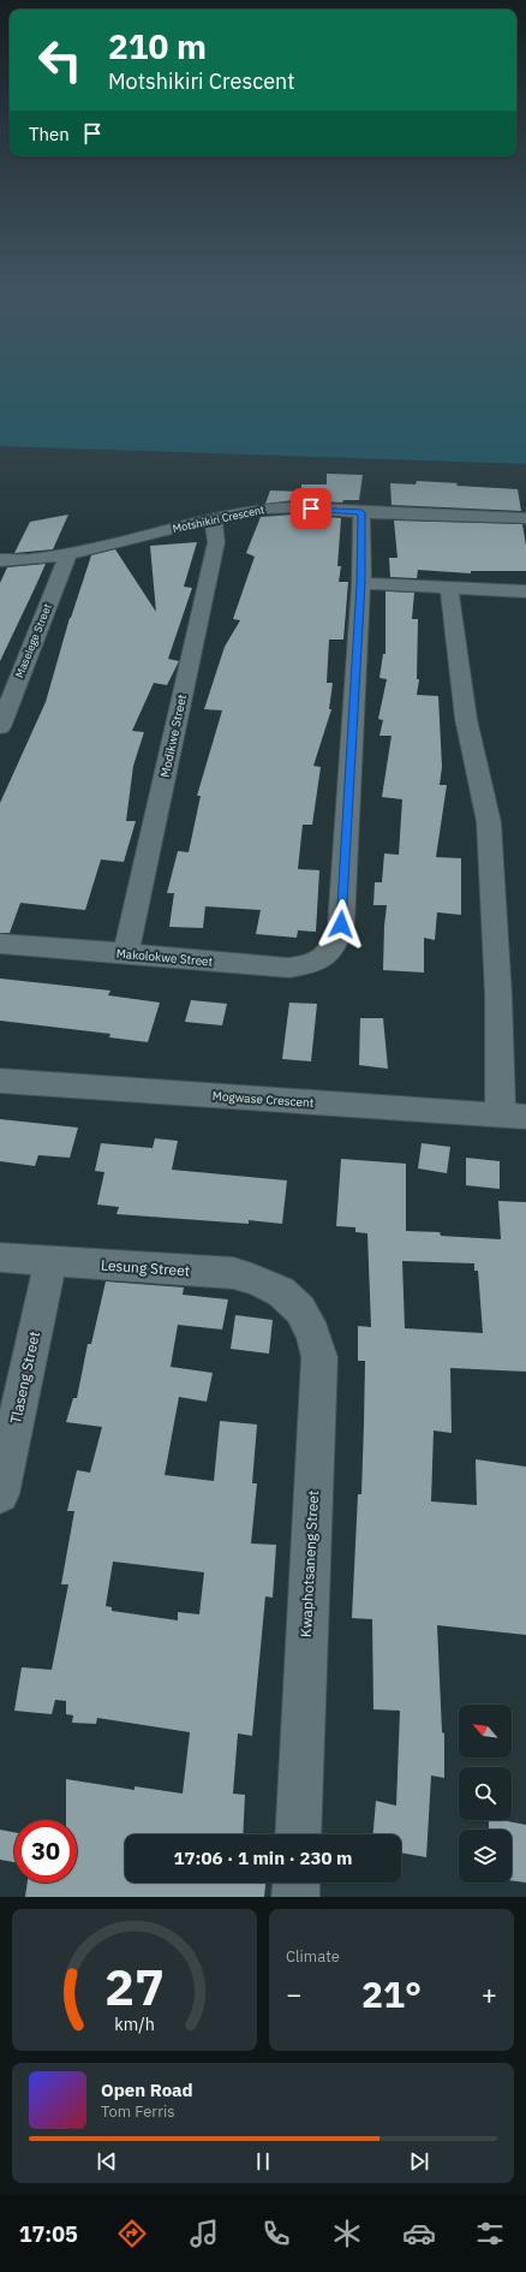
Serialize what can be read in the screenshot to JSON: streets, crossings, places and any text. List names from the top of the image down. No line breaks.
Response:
{"streets":{"street":["Motshikiri Crescent","Maselege Street","Modikwe Street","Makolokwe Street","Mogwase Crescent","Lesung Street","Tlaseng Street","Kwaphotsaneng Street"]},"crossings":[["Motshikiri Crescent","Maselege Street"],["Motshikiri Crescent","Modikwe Street"],["Modikwe Street","Makolokwe Street"],["Lesung Street","Tlaseng Street"],["Lesung Street","Kwaphotsaneng Street"]],"north":"top left","page":{"turn":["210 m","Motshikiri Crescent"],"then":"Then","limit":"30","trip":"17:06 · 1 min · 230 m","tile":"Climate","heat":["−","21°","+"],"song":["Open Road","Tom Ferris"],"tabs":"17:05","gauge":["27","km/h"]}}
